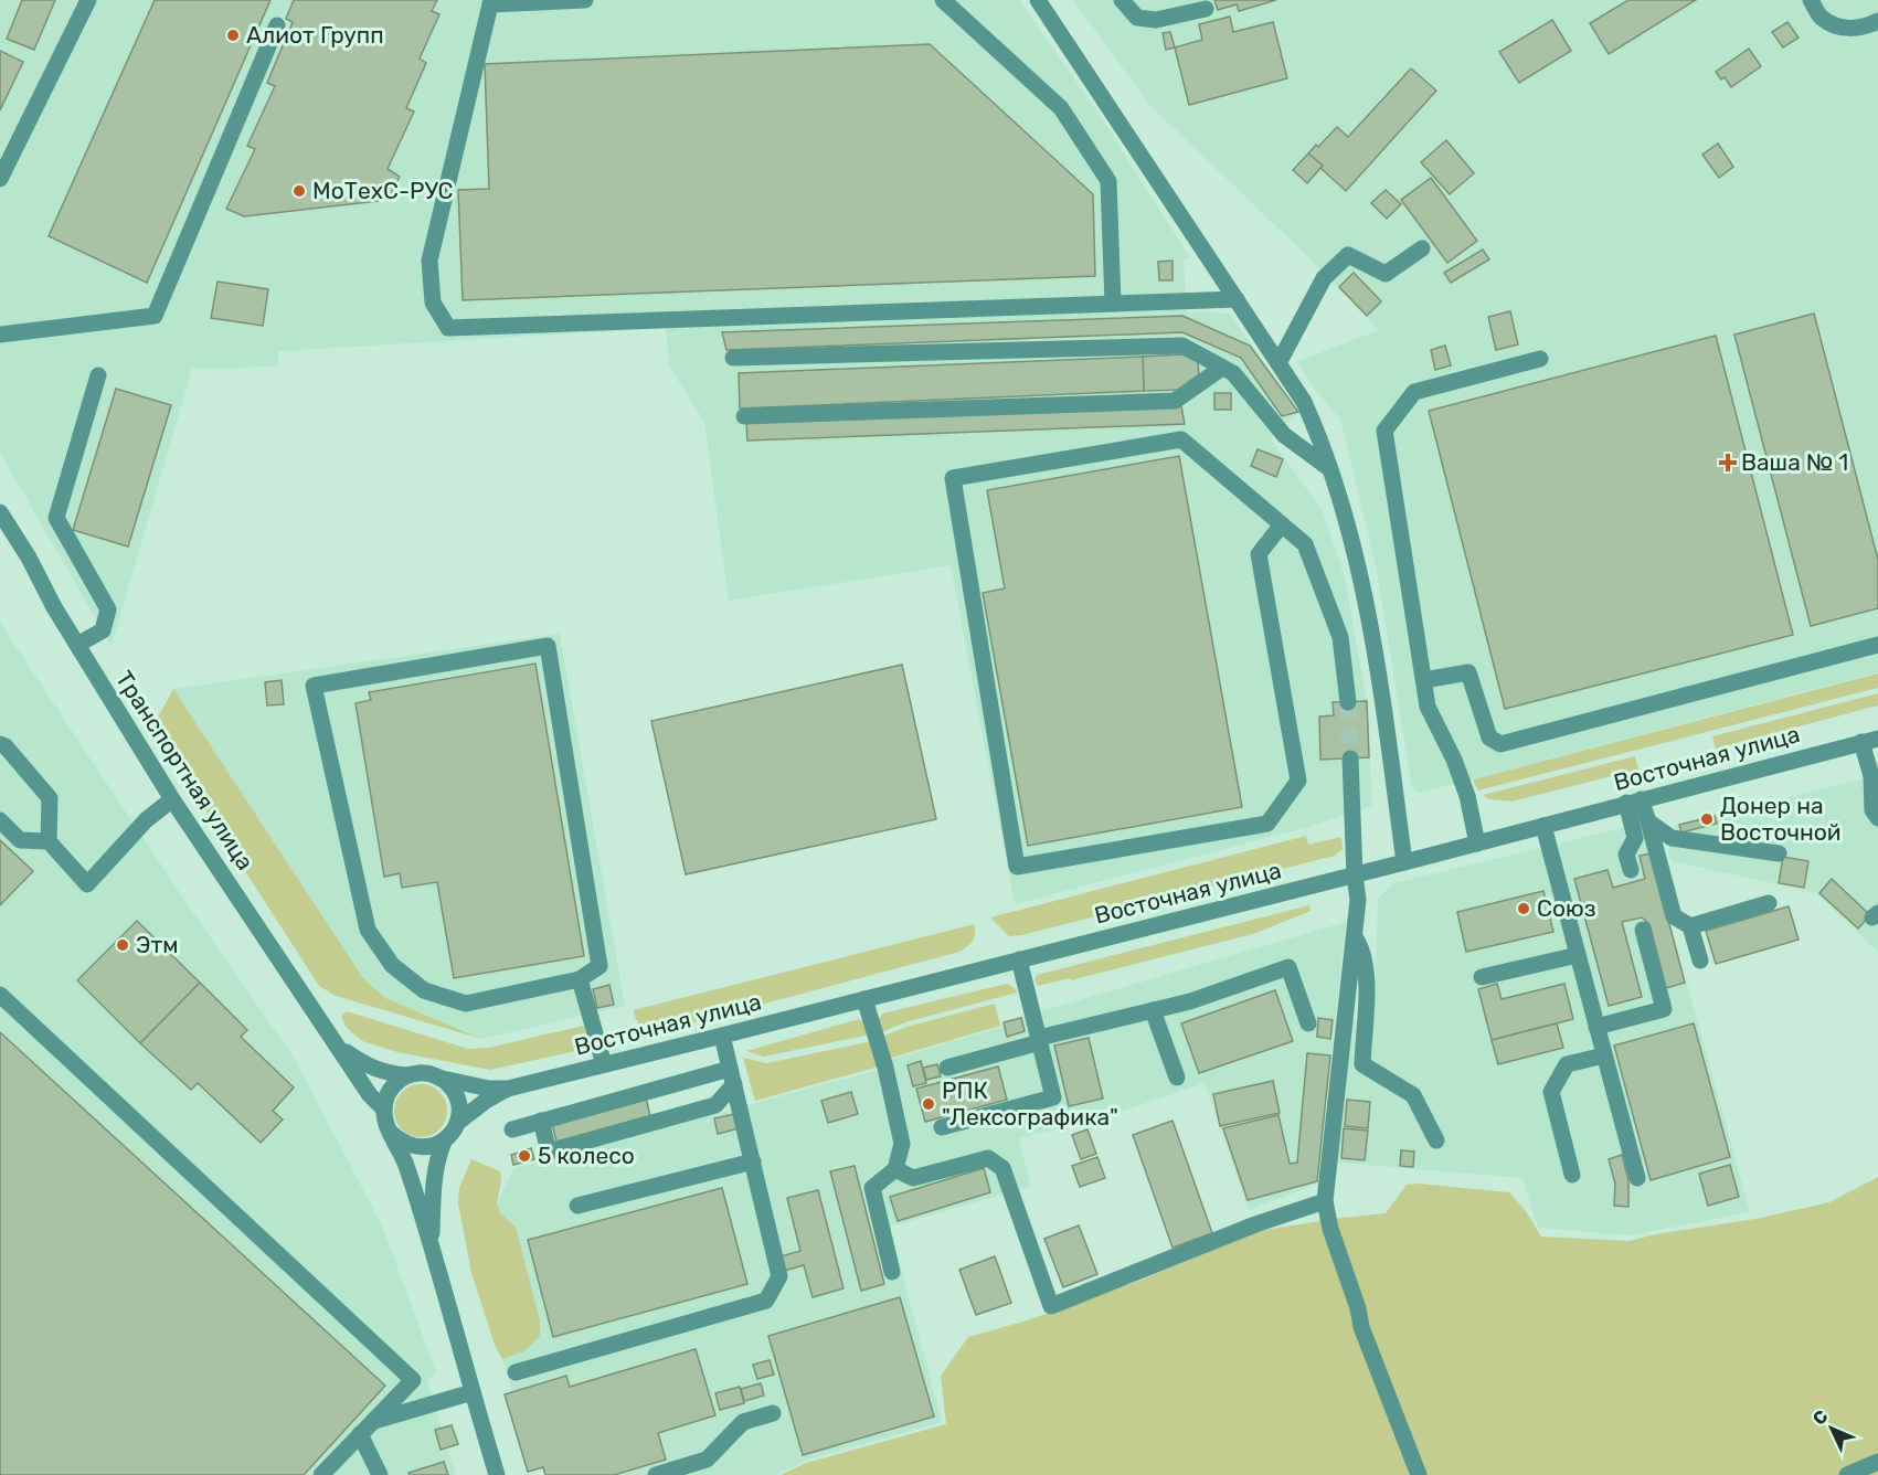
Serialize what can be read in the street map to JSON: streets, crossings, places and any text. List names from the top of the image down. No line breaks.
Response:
{"streets":{"street":["Восточная улица","Транспортная улица"]},"crossings":[["Восточная улица","Транспортная улица"]],"places":{"other":["Алиот Групп","МоТехС-РУС","Донер на Восточной","Союз","Этм","РПК \"Лексографика\"","5 колесо"],"health":["Ваша № 1"]},"north":"top left"}
